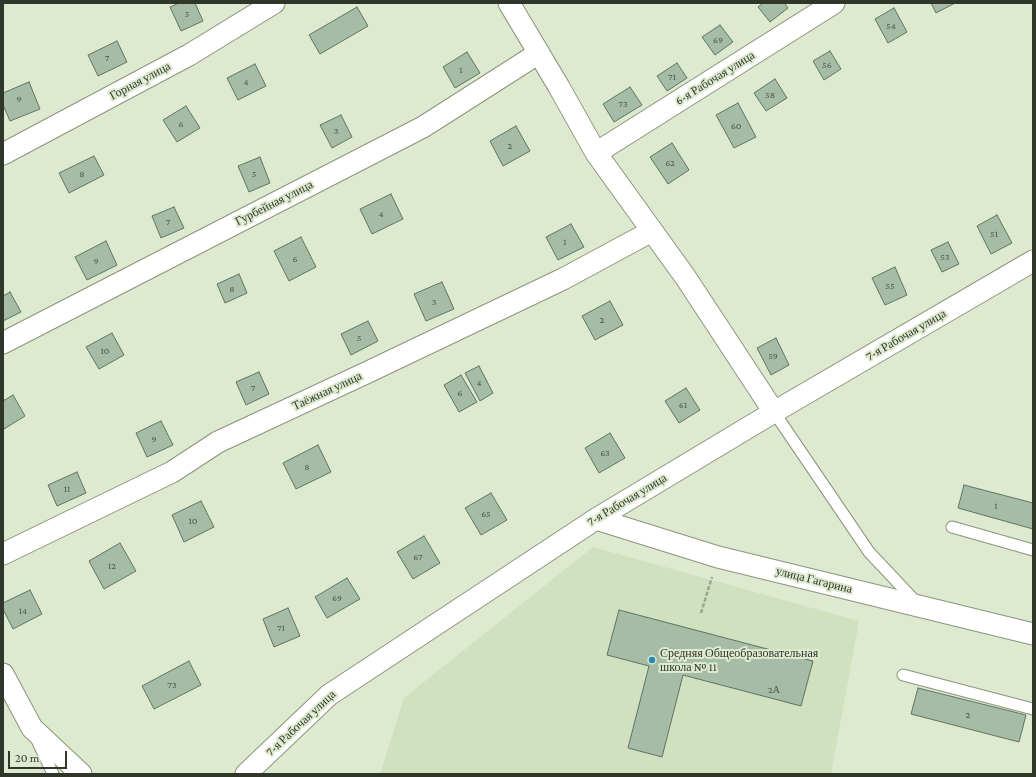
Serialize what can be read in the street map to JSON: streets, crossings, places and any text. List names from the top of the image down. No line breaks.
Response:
{"streets":{"street":["6-я Рабочая улица","Горная улица","Гурбейная улица","7-я Рабочая улица","Таёжная улица","улица Гагарина"]},"crossings":[["7-я Рабочая улица","улица Гагарина"]],"places":["Средняя Общеобразовательная школа № 11"],"house_numbers":["5","54","69","7","56","1","71","4","58","9","73","6","60","3","2","62","8","5","4","7","51","1","53","6","9","55","8","3","2","5","10","59","4","7","6","61","9","63","8","11","1","65","10","67","12","69","14","71","73","2А","2"],"scale_bar":"20 m"}
